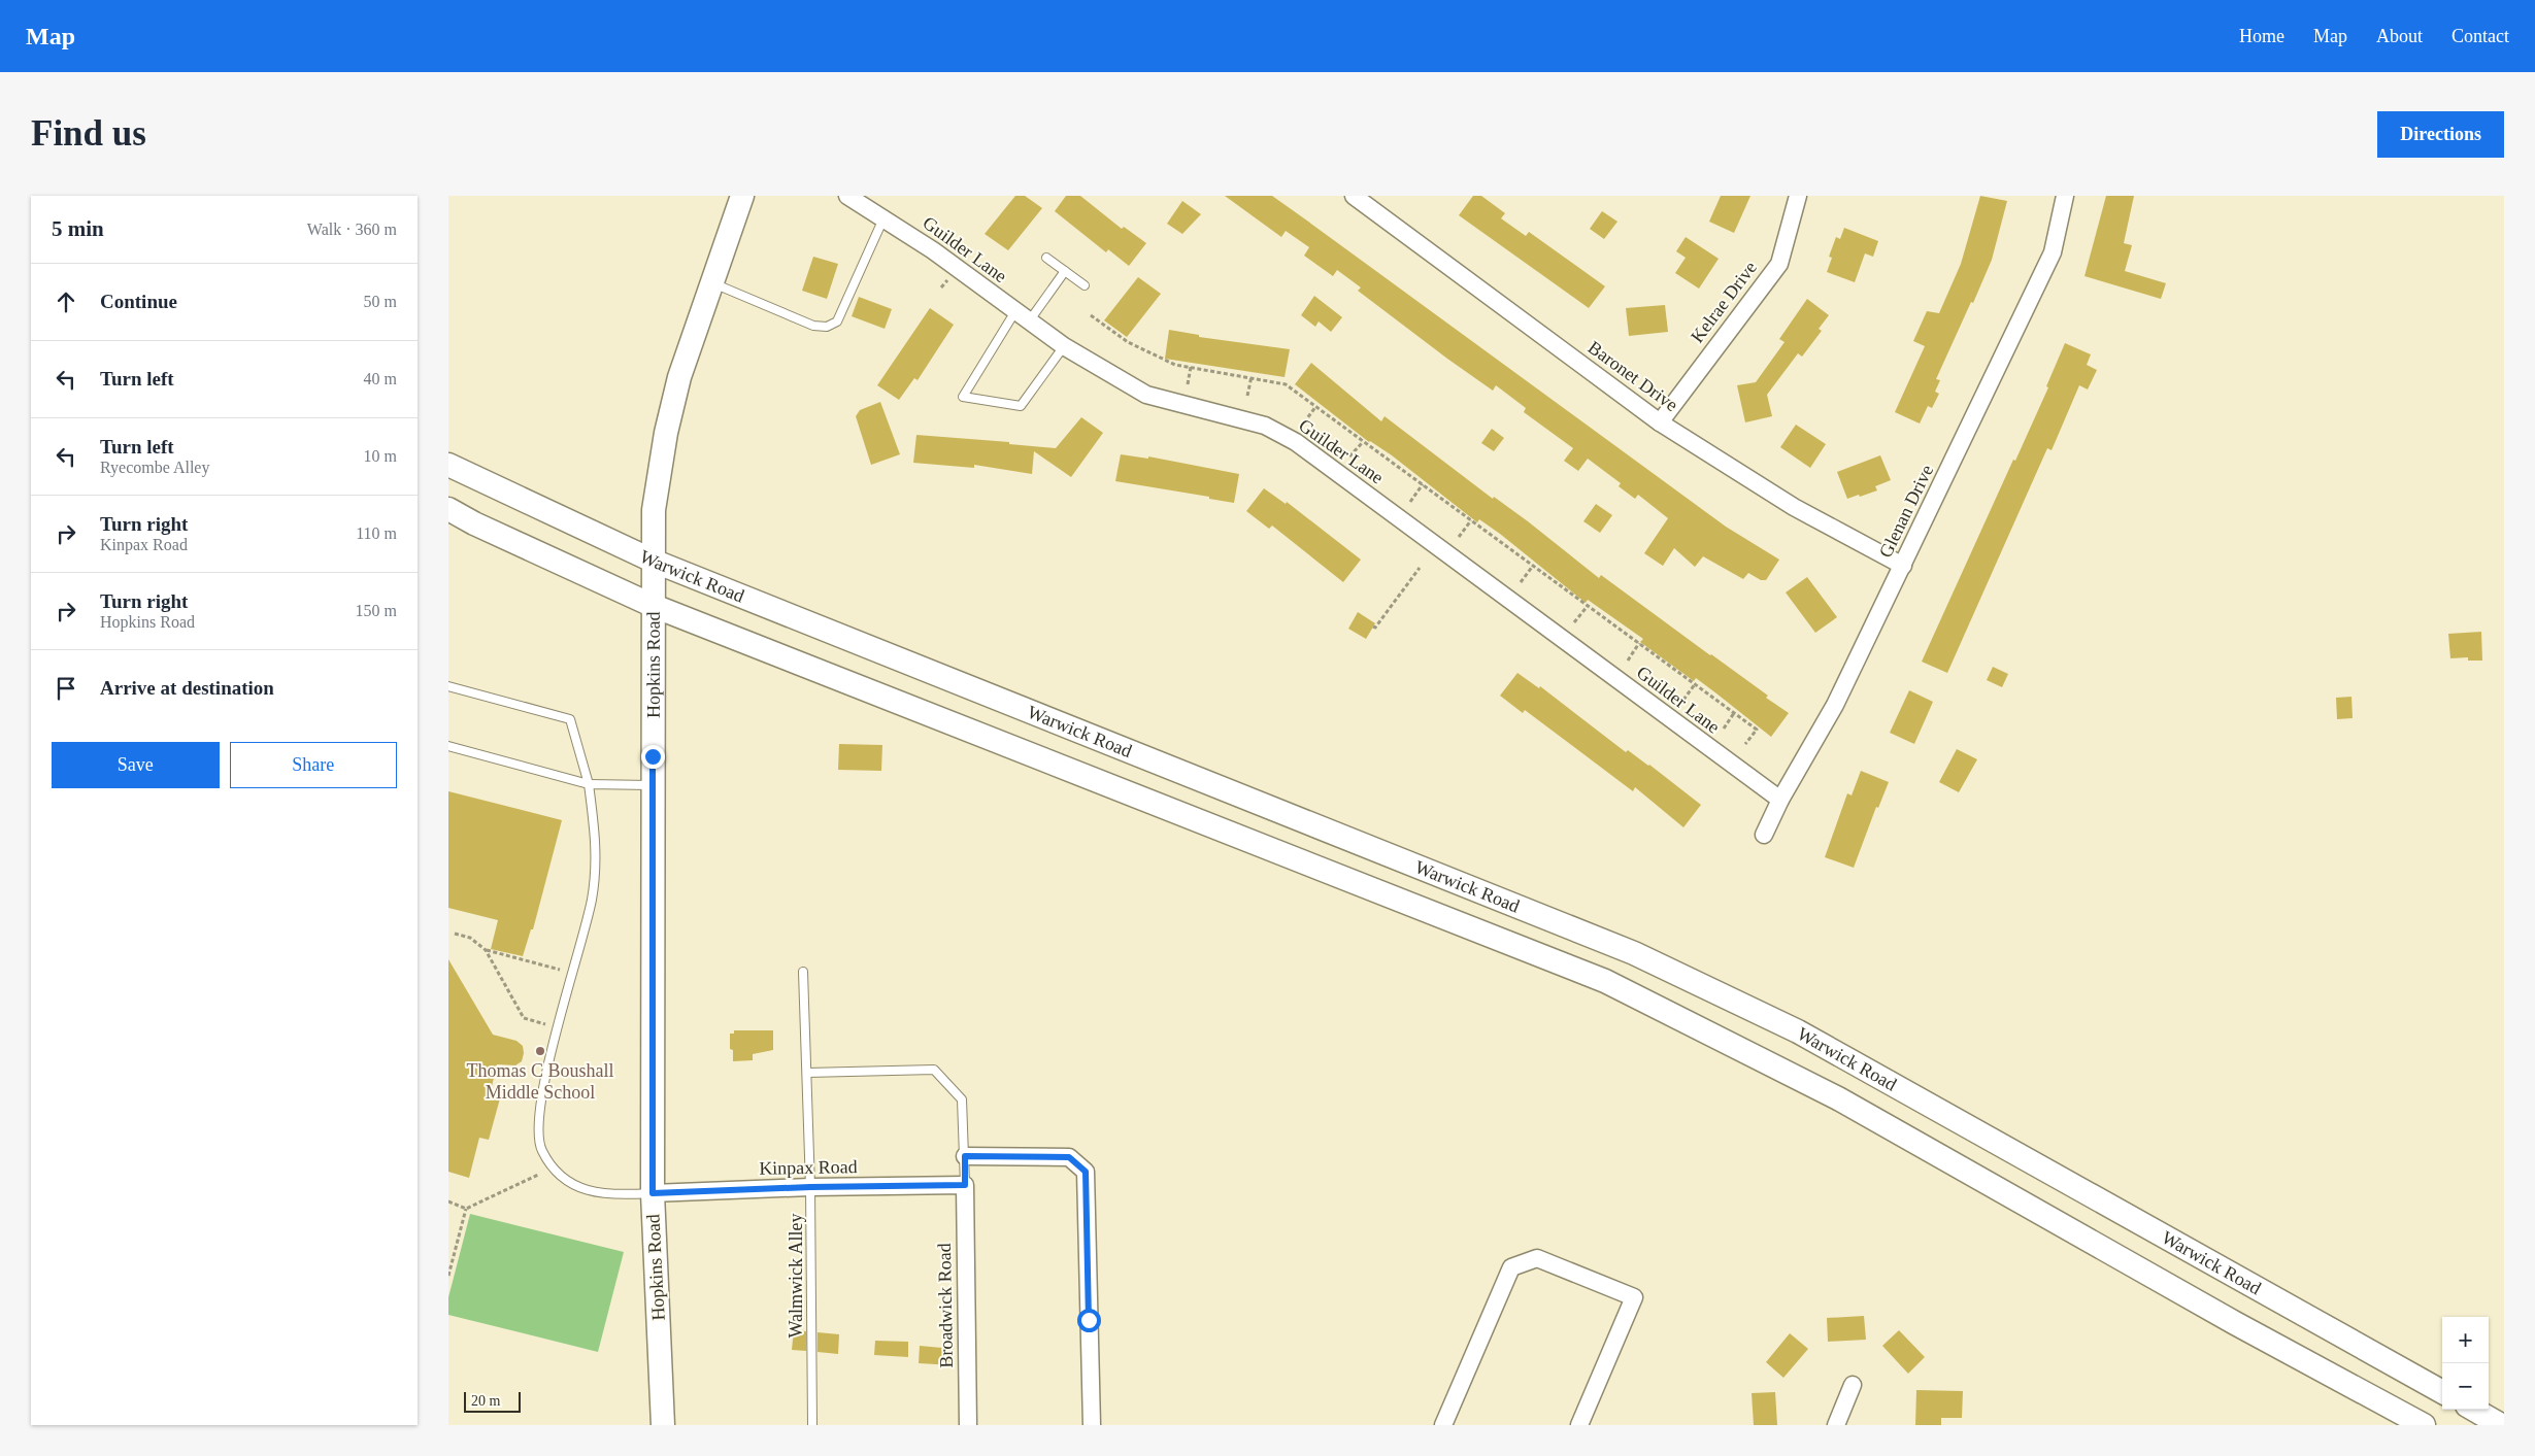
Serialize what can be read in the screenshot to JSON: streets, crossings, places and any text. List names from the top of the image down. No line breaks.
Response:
{"streets":{"main road":["Warwick Road","Hopkins Road"],"street":["Guilder Lane","Kelrae Drive","Baronet Drive","Glenan Drive","Kinpax Road","Broadwick Road"],"lane":["Walmwick Alley"]},"crossings":[["Guilder Lane","Glenan Drive"],["Kelrae Drive","Baronet Drive"],["Baronet Drive","Glenan Drive"],["Warwick Road","Hopkins Road"],["Hopkins Road","Kinpax Road"],["Kinpax Road","Walmwick Alley"],["Kinpax Road","Broadwick Road"]],"places":["Thomas C Boushall Middle School"],"scale_bar":"20 m","page":{"header":"Map","nav":["Home","Map","About","Contact"],"buttons":["Directions",["Save","Share"]],"title":"Find us","heading":["5 min","Walk · 360 m"],"list":[["Continue","50 m"],["Turn left","40 m"],["Turn left","Ryecombe Alley","10 m"],["Turn right","Kinpax Road","110 m"],["Turn right","Hopkins Road","150 m"],"Arrive at destination"],"map_buttons":["+","−"],"scale":"20 m"}}
